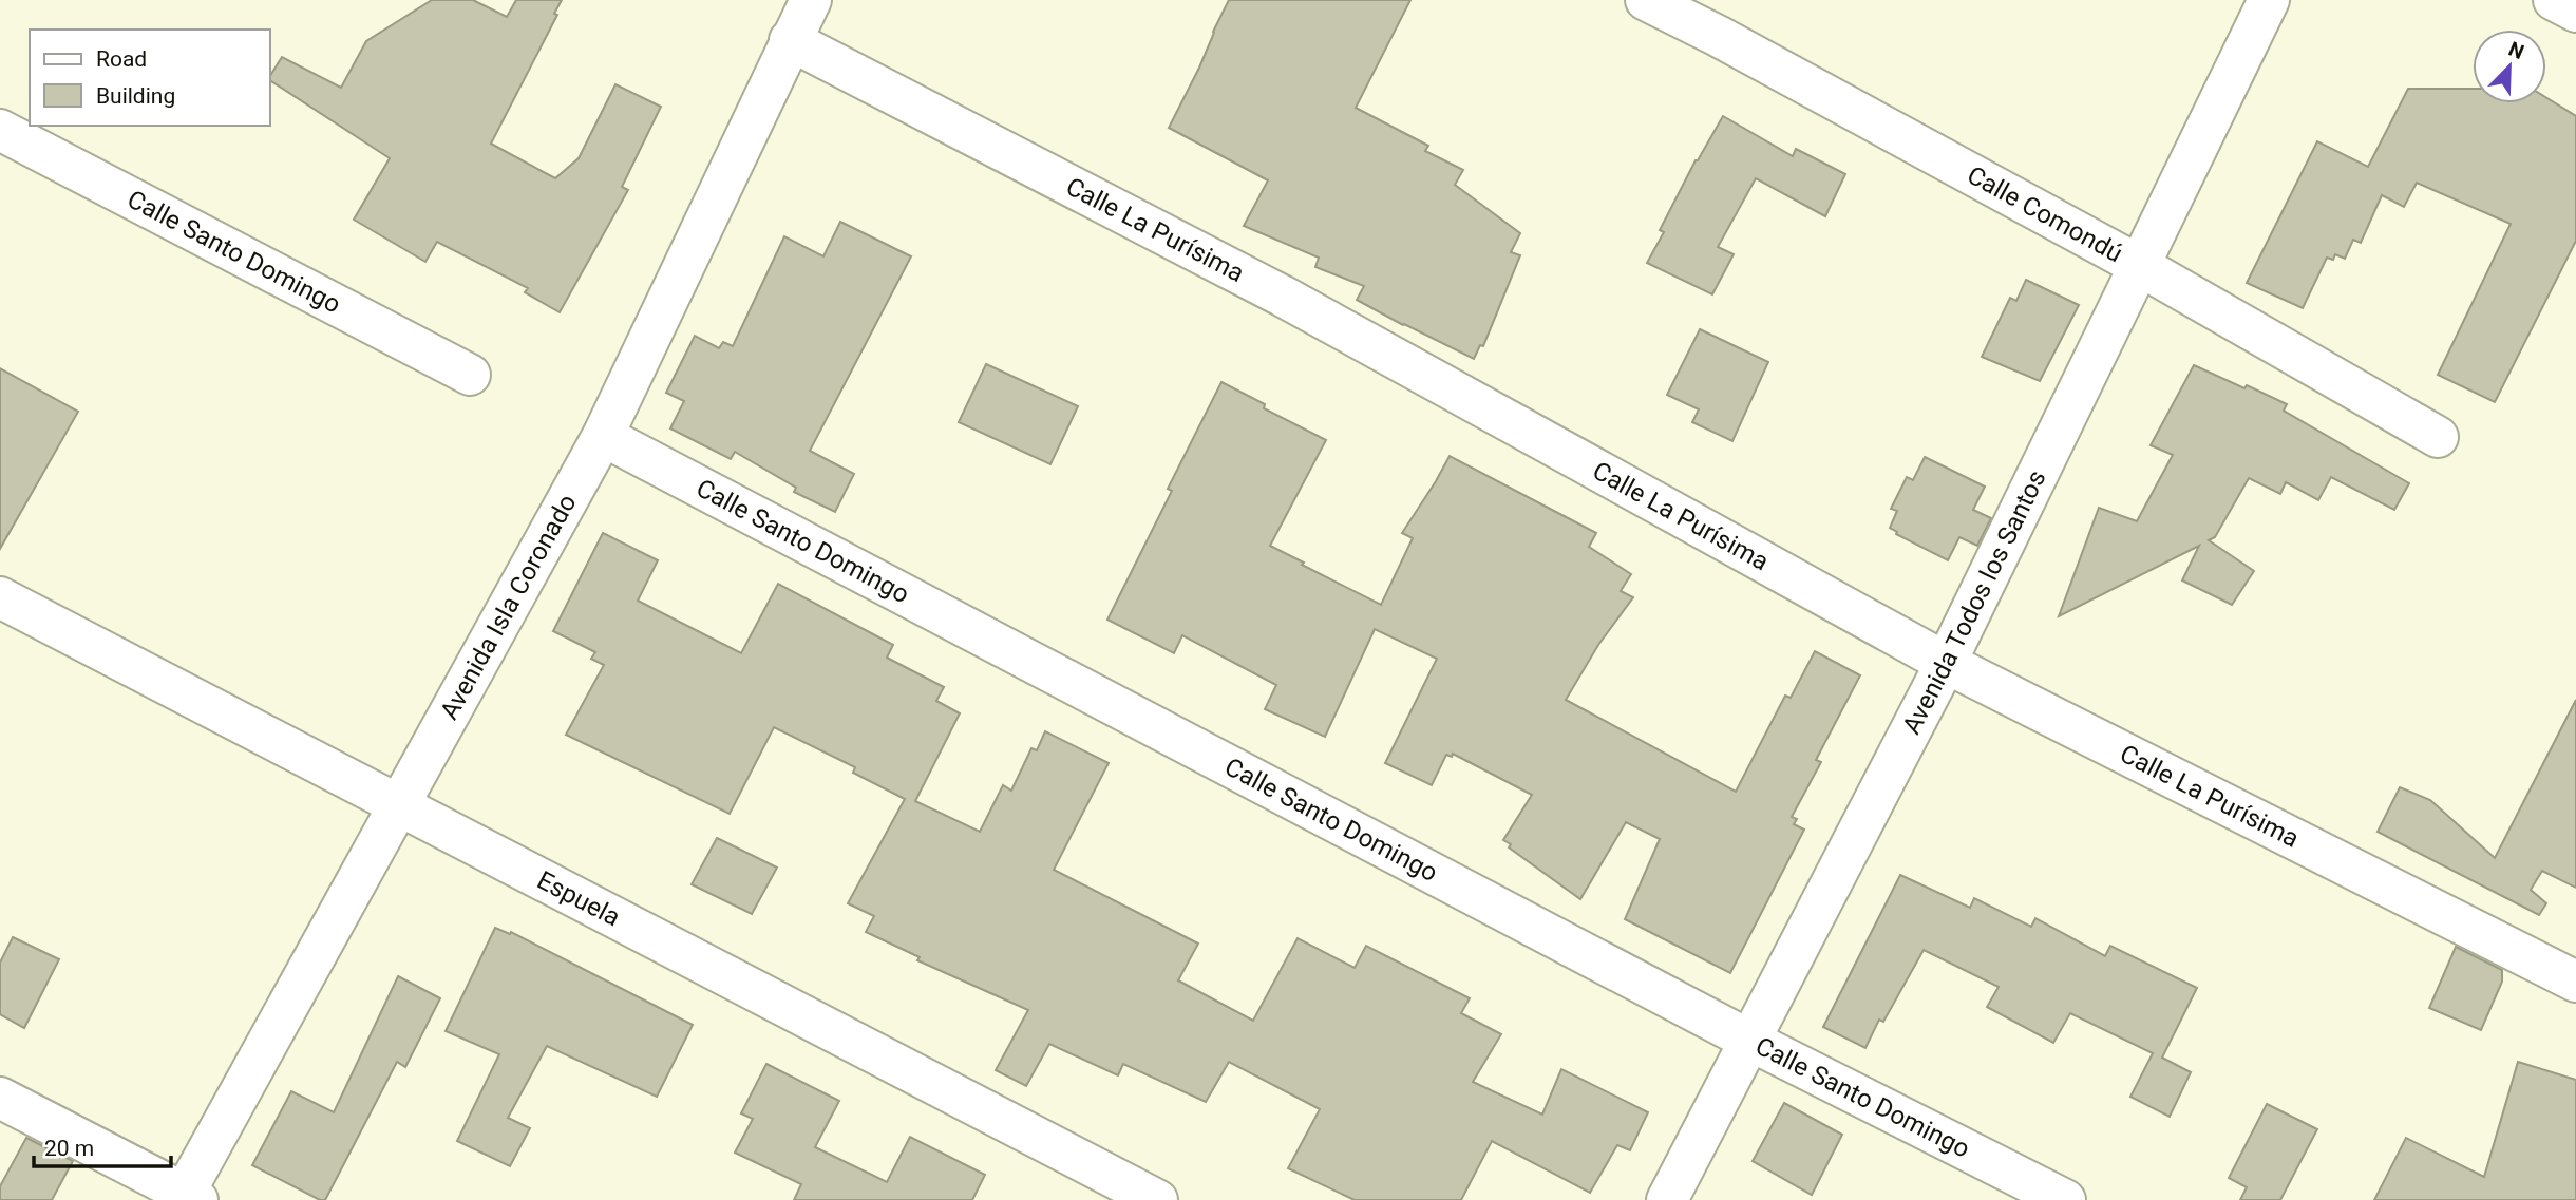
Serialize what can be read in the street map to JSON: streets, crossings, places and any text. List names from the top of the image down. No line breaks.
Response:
{"streets":{"street":["Calle Comondú","Calle La Purísima","Calle Santo Domingo","Avenida Todos los Santos","Avenida Isla Coronado","Espuela"]},"crossings":[["Calle Comondú","Avenida Todos los Santos"],["Calle La Purísima","Avenida Todos los Santos"],["Calle La Purísima","Avenida Isla Coronado"],["Calle Santo Domingo","Avenida Todos los Santos"],["Calle Santo Domingo","Avenida Isla Coronado"],["Avenida Isla Coronado","Espuela"]],"legend":["Road","Building"],"scale_bar":"20 m","north":"top right"}
